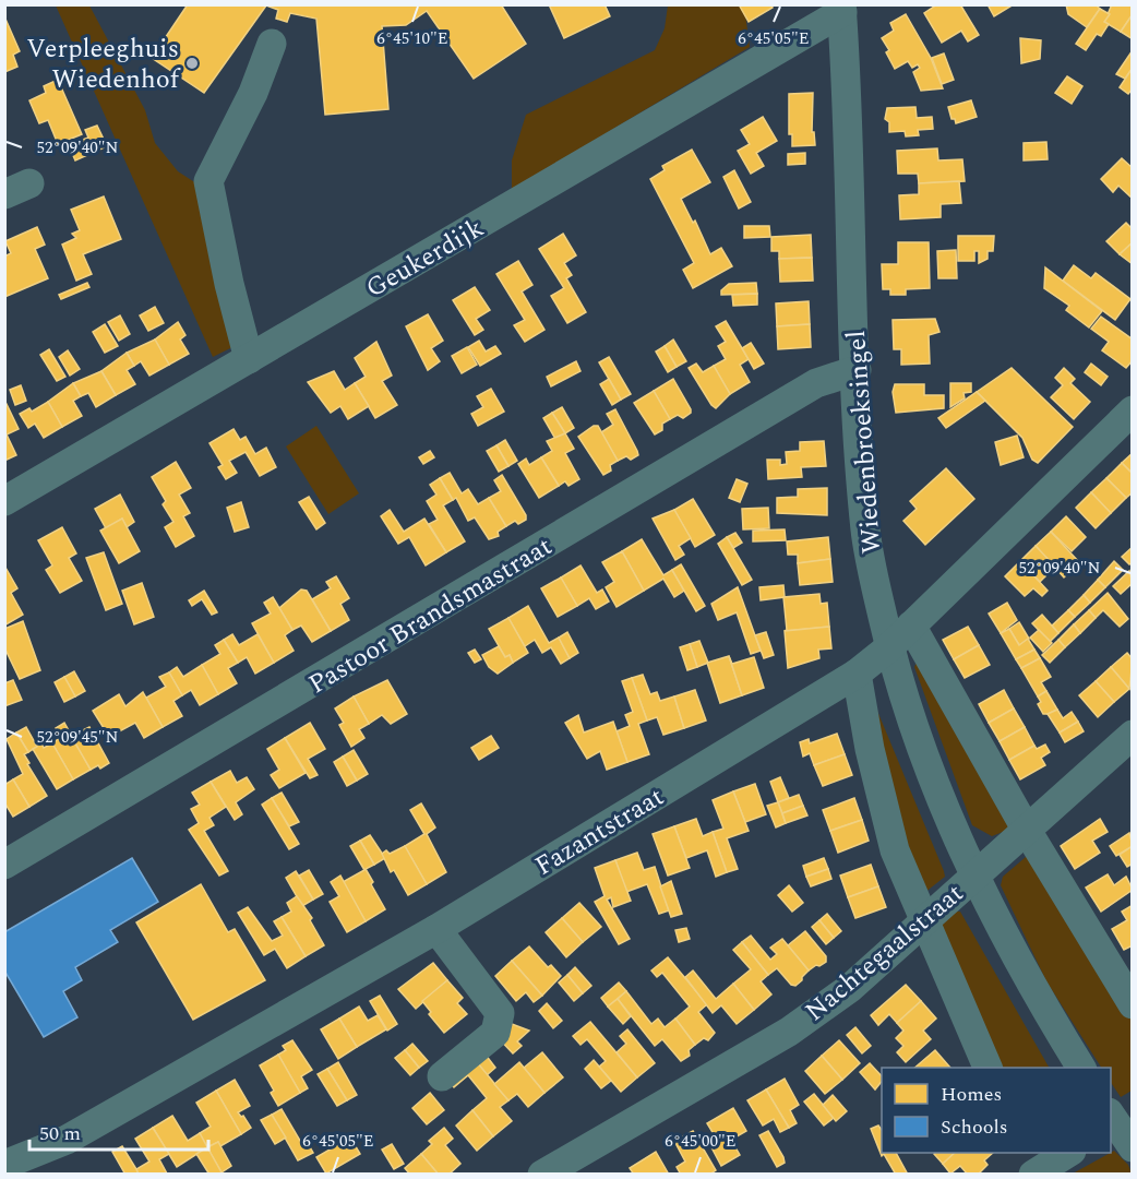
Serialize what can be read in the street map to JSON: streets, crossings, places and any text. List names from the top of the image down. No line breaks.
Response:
{"streets":{"street":["Geukerdijk","Wiedenbroeksingel","Pastoor Brandsmastraat","Fazantstraat","Nachtegaalstraat"]},"crossings":[["Geukerdijk","Wiedenbroeksingel"],["Wiedenbroeksingel","Pastoor Brandsmastraat"],["Wiedenbroeksingel","Fazantstraat"],["Wiedenbroeksingel","Nachtegaalstraat"]],"places":["Verpleeghuis Wiedenhof"],"legend":["Homes","Schools"],"scale_bar":"50 m","coordinates":["6°45'10\"E","6°45'05\"E","52°09'40\"N","52°09'45\"N","6°45'00\"E"]}
